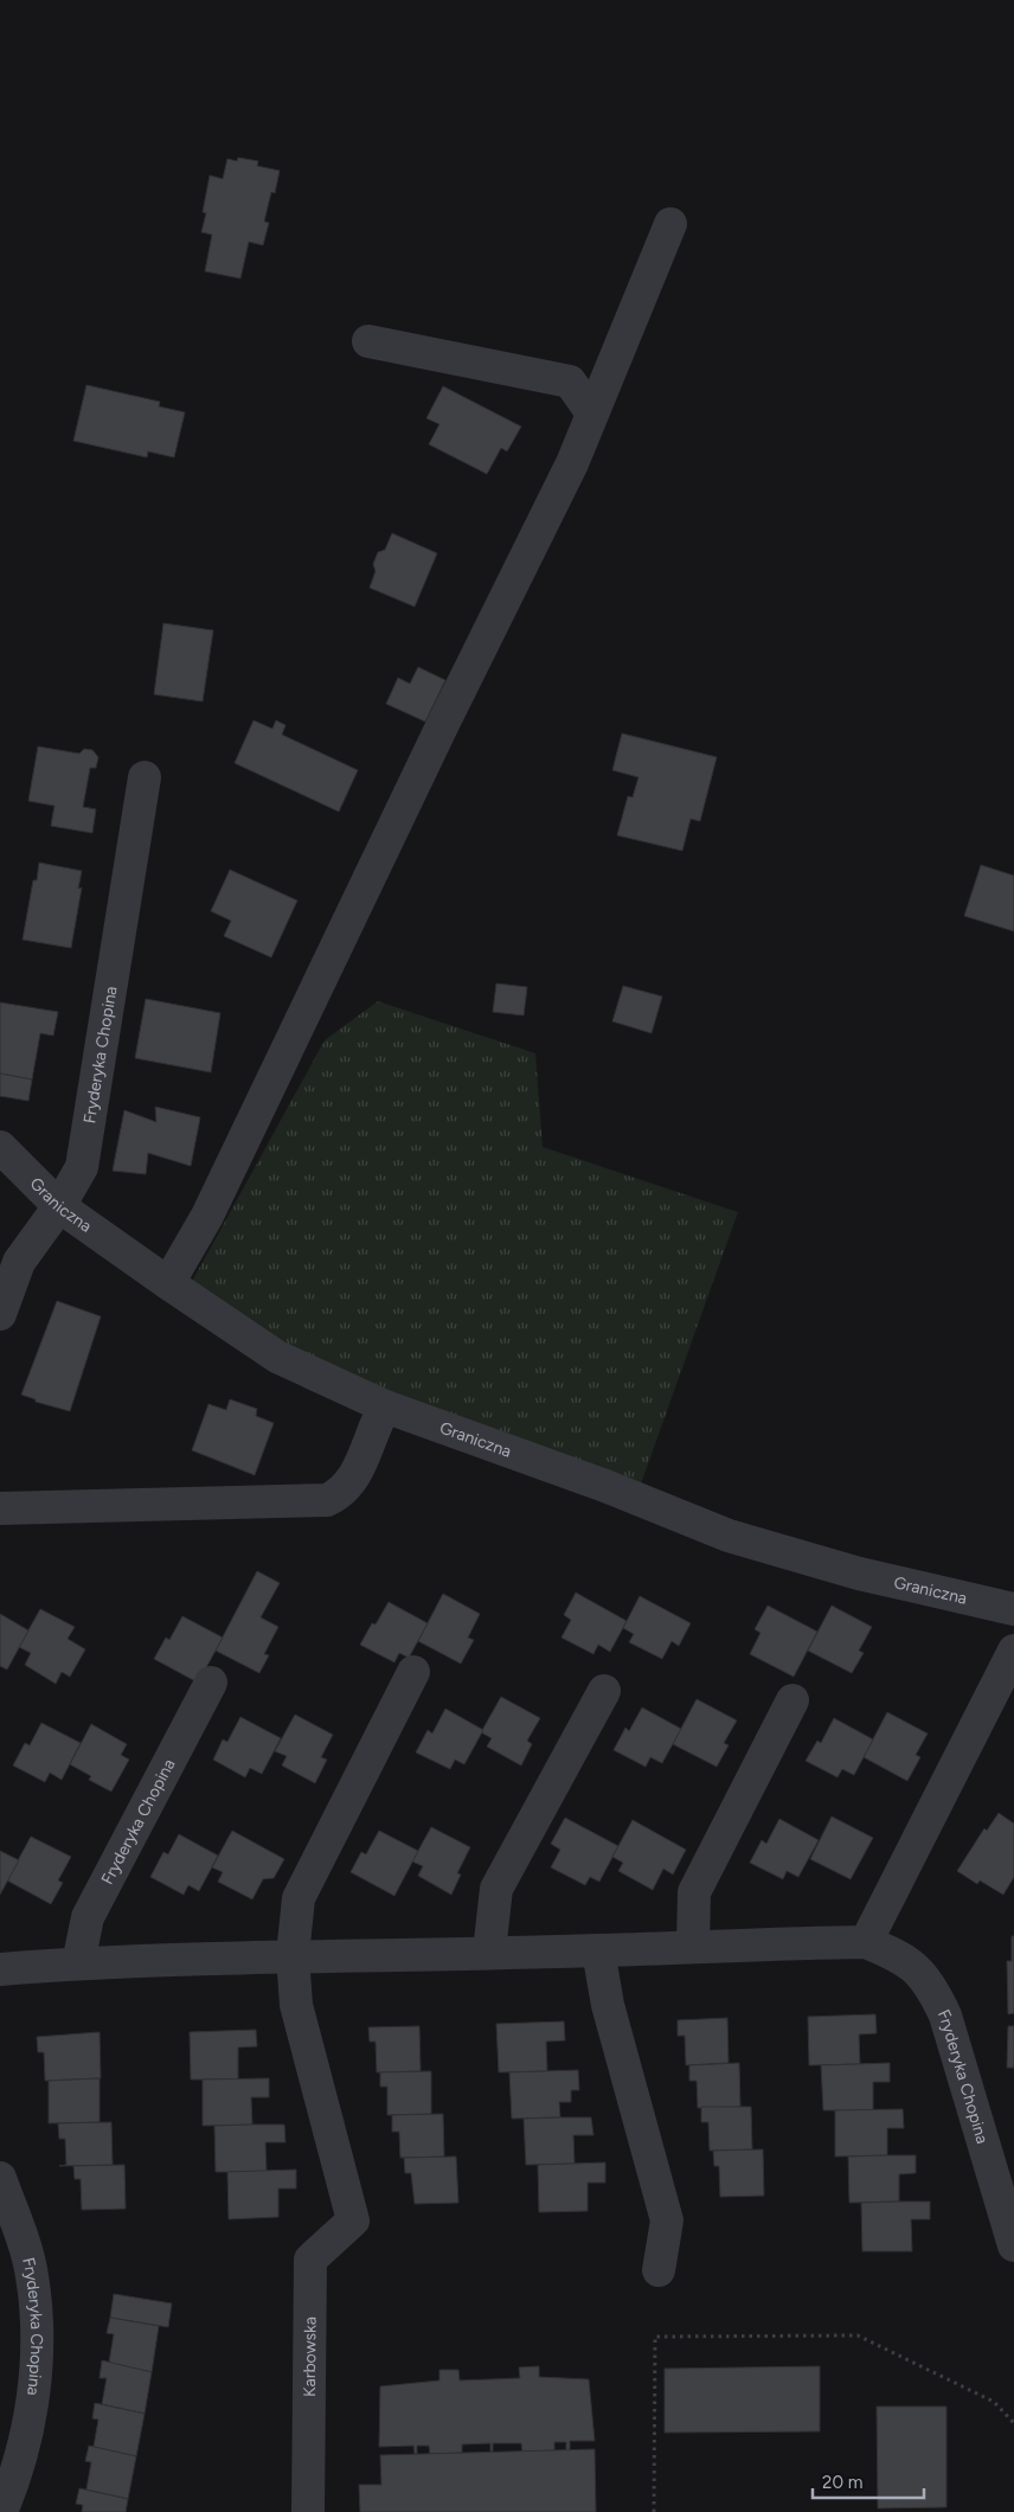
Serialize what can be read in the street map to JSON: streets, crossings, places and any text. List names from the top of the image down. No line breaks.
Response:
{"streets":{"street":["Fryderyka Chopina","Graniczna","Karbowska"]},"crossings":[["Fryderyka Chopina","Graniczna"],["Fryderyka Chopina","Karbowska"]],"scale_bar":"20 m"}
